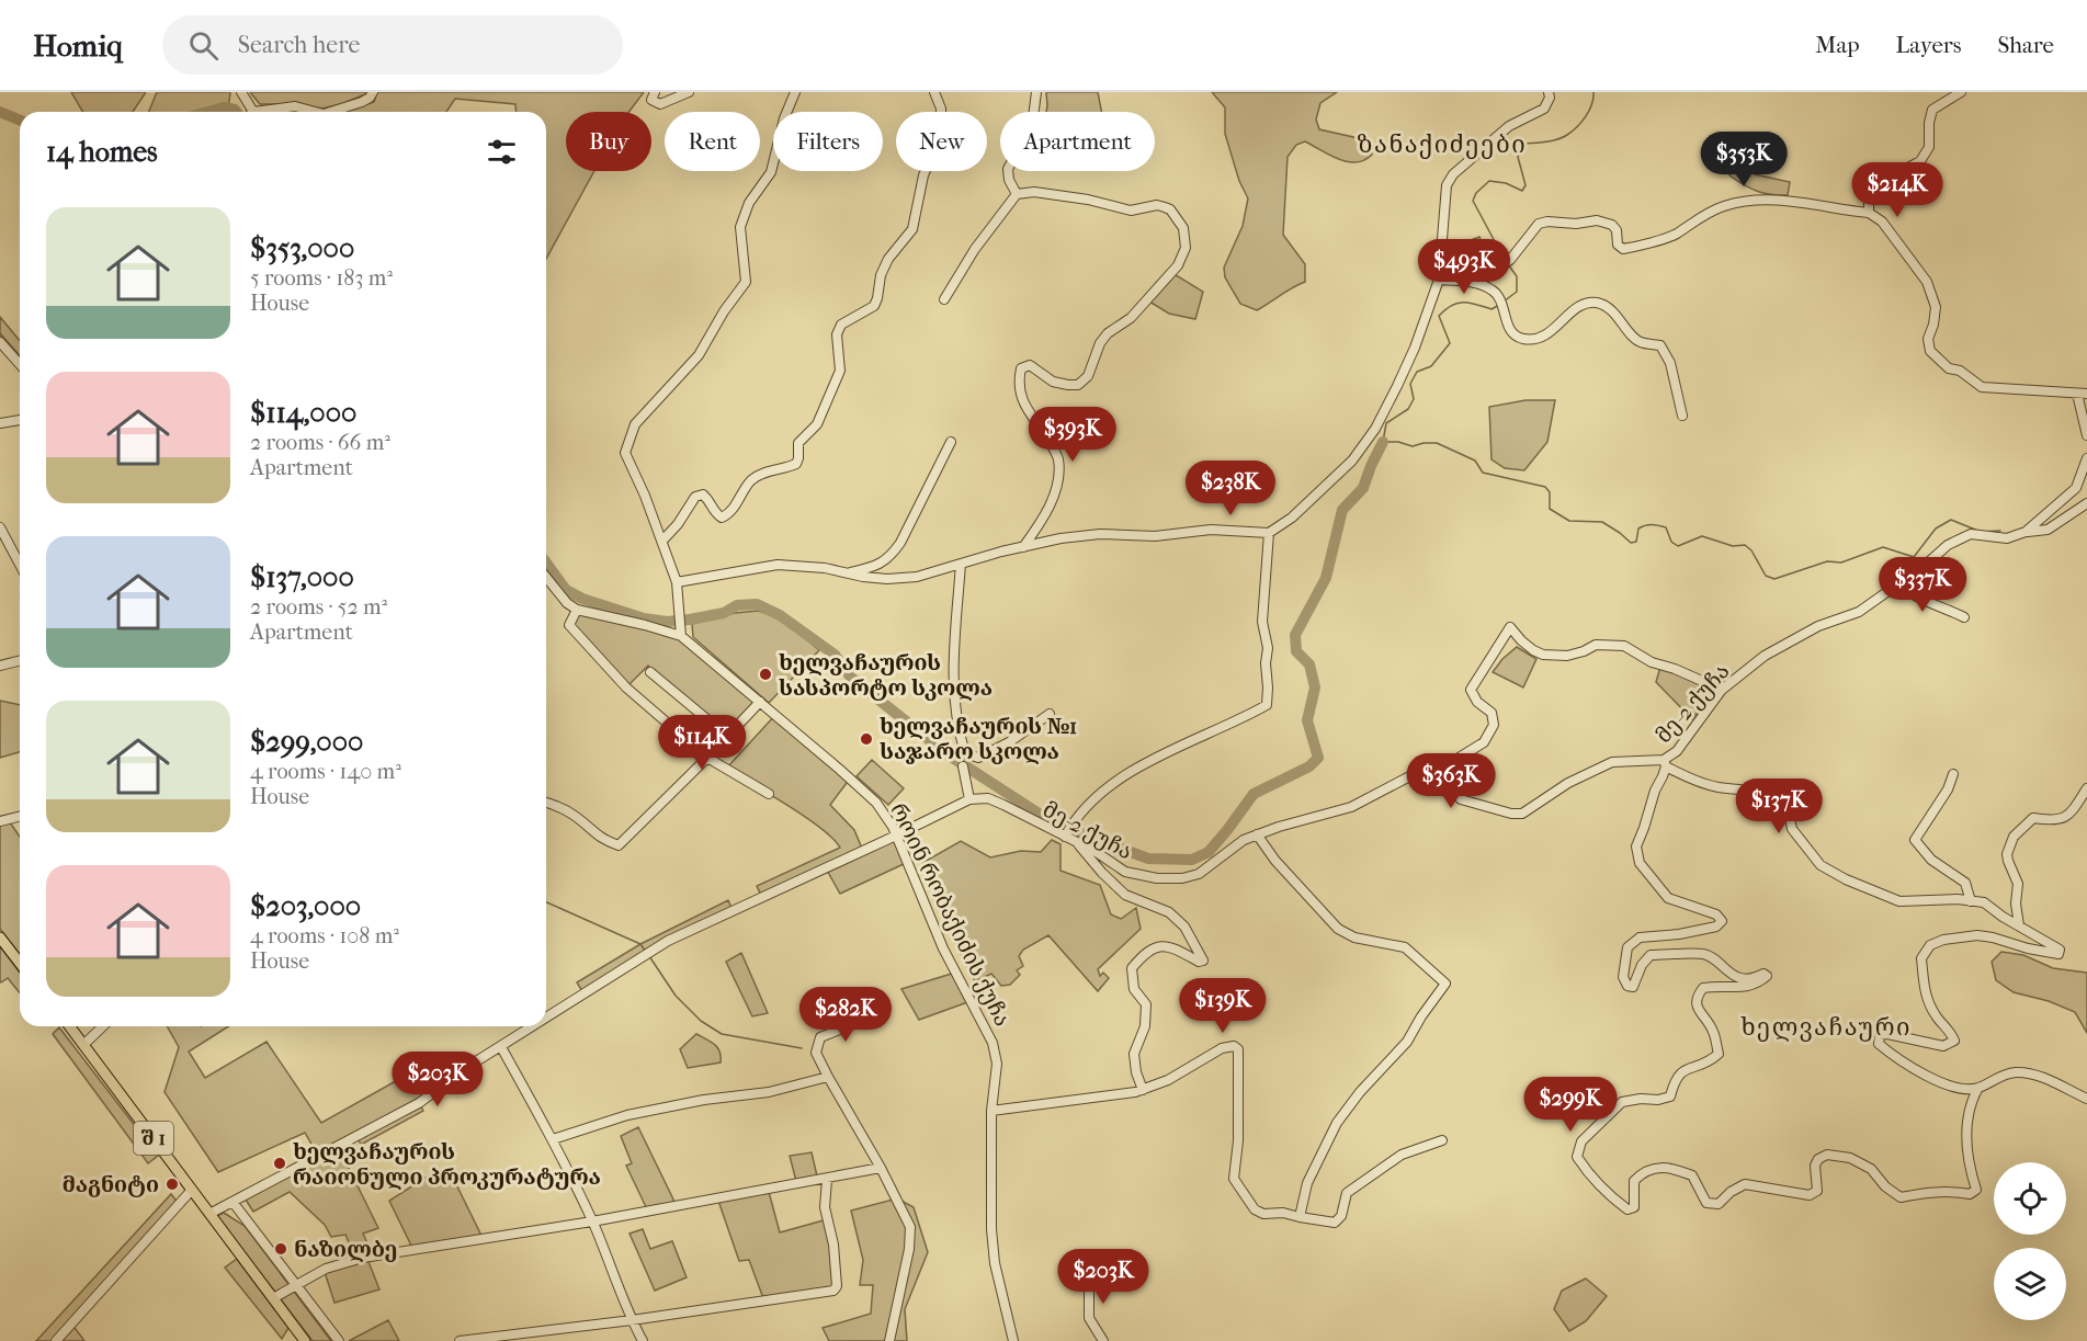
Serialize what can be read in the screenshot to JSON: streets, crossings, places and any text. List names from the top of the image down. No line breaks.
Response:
{"streets":{"main road":["შ 1"],"street":["მე-2 ქუჩა","როინ რობაქიძის ქუჩა"]},"districts":["ზანაქიძეები","ხელვაჩაური"],"places":["ხელვაჩაურის სასპორტო სკოლა","ხელვაჩაურის №1 საჯარო სკოლა","ხელვაჩაურის რაიონული პროკურატურა","მაგნიტი","ნაზილბე"],"page":{"header":"Homiq","search":"Search here","nav":["Map","Layers","Share"],"chip":["Buy","Rent","Filters","New","Apartment"],"heading":"14 homes","price":["$353K","$214K","$493K","$393K","$238K","$337K","$114K","$363K","$137K","$139K","$282K","$203K","$299K","$203K"],"list":[{"name":"$353,000","note":"5 rooms · 183 m² · House"},{"name":"$114,000","note":"2 rooms · 66 m² · Apartment"},{"name":"$137,000","note":"2 rooms · 52 m² · Apartment"},{"name":"$299,000","note":"4 rooms · 140 m² · House"},{"name":"$203,000","note":"4 rooms · 108 m² · House"}]}}
